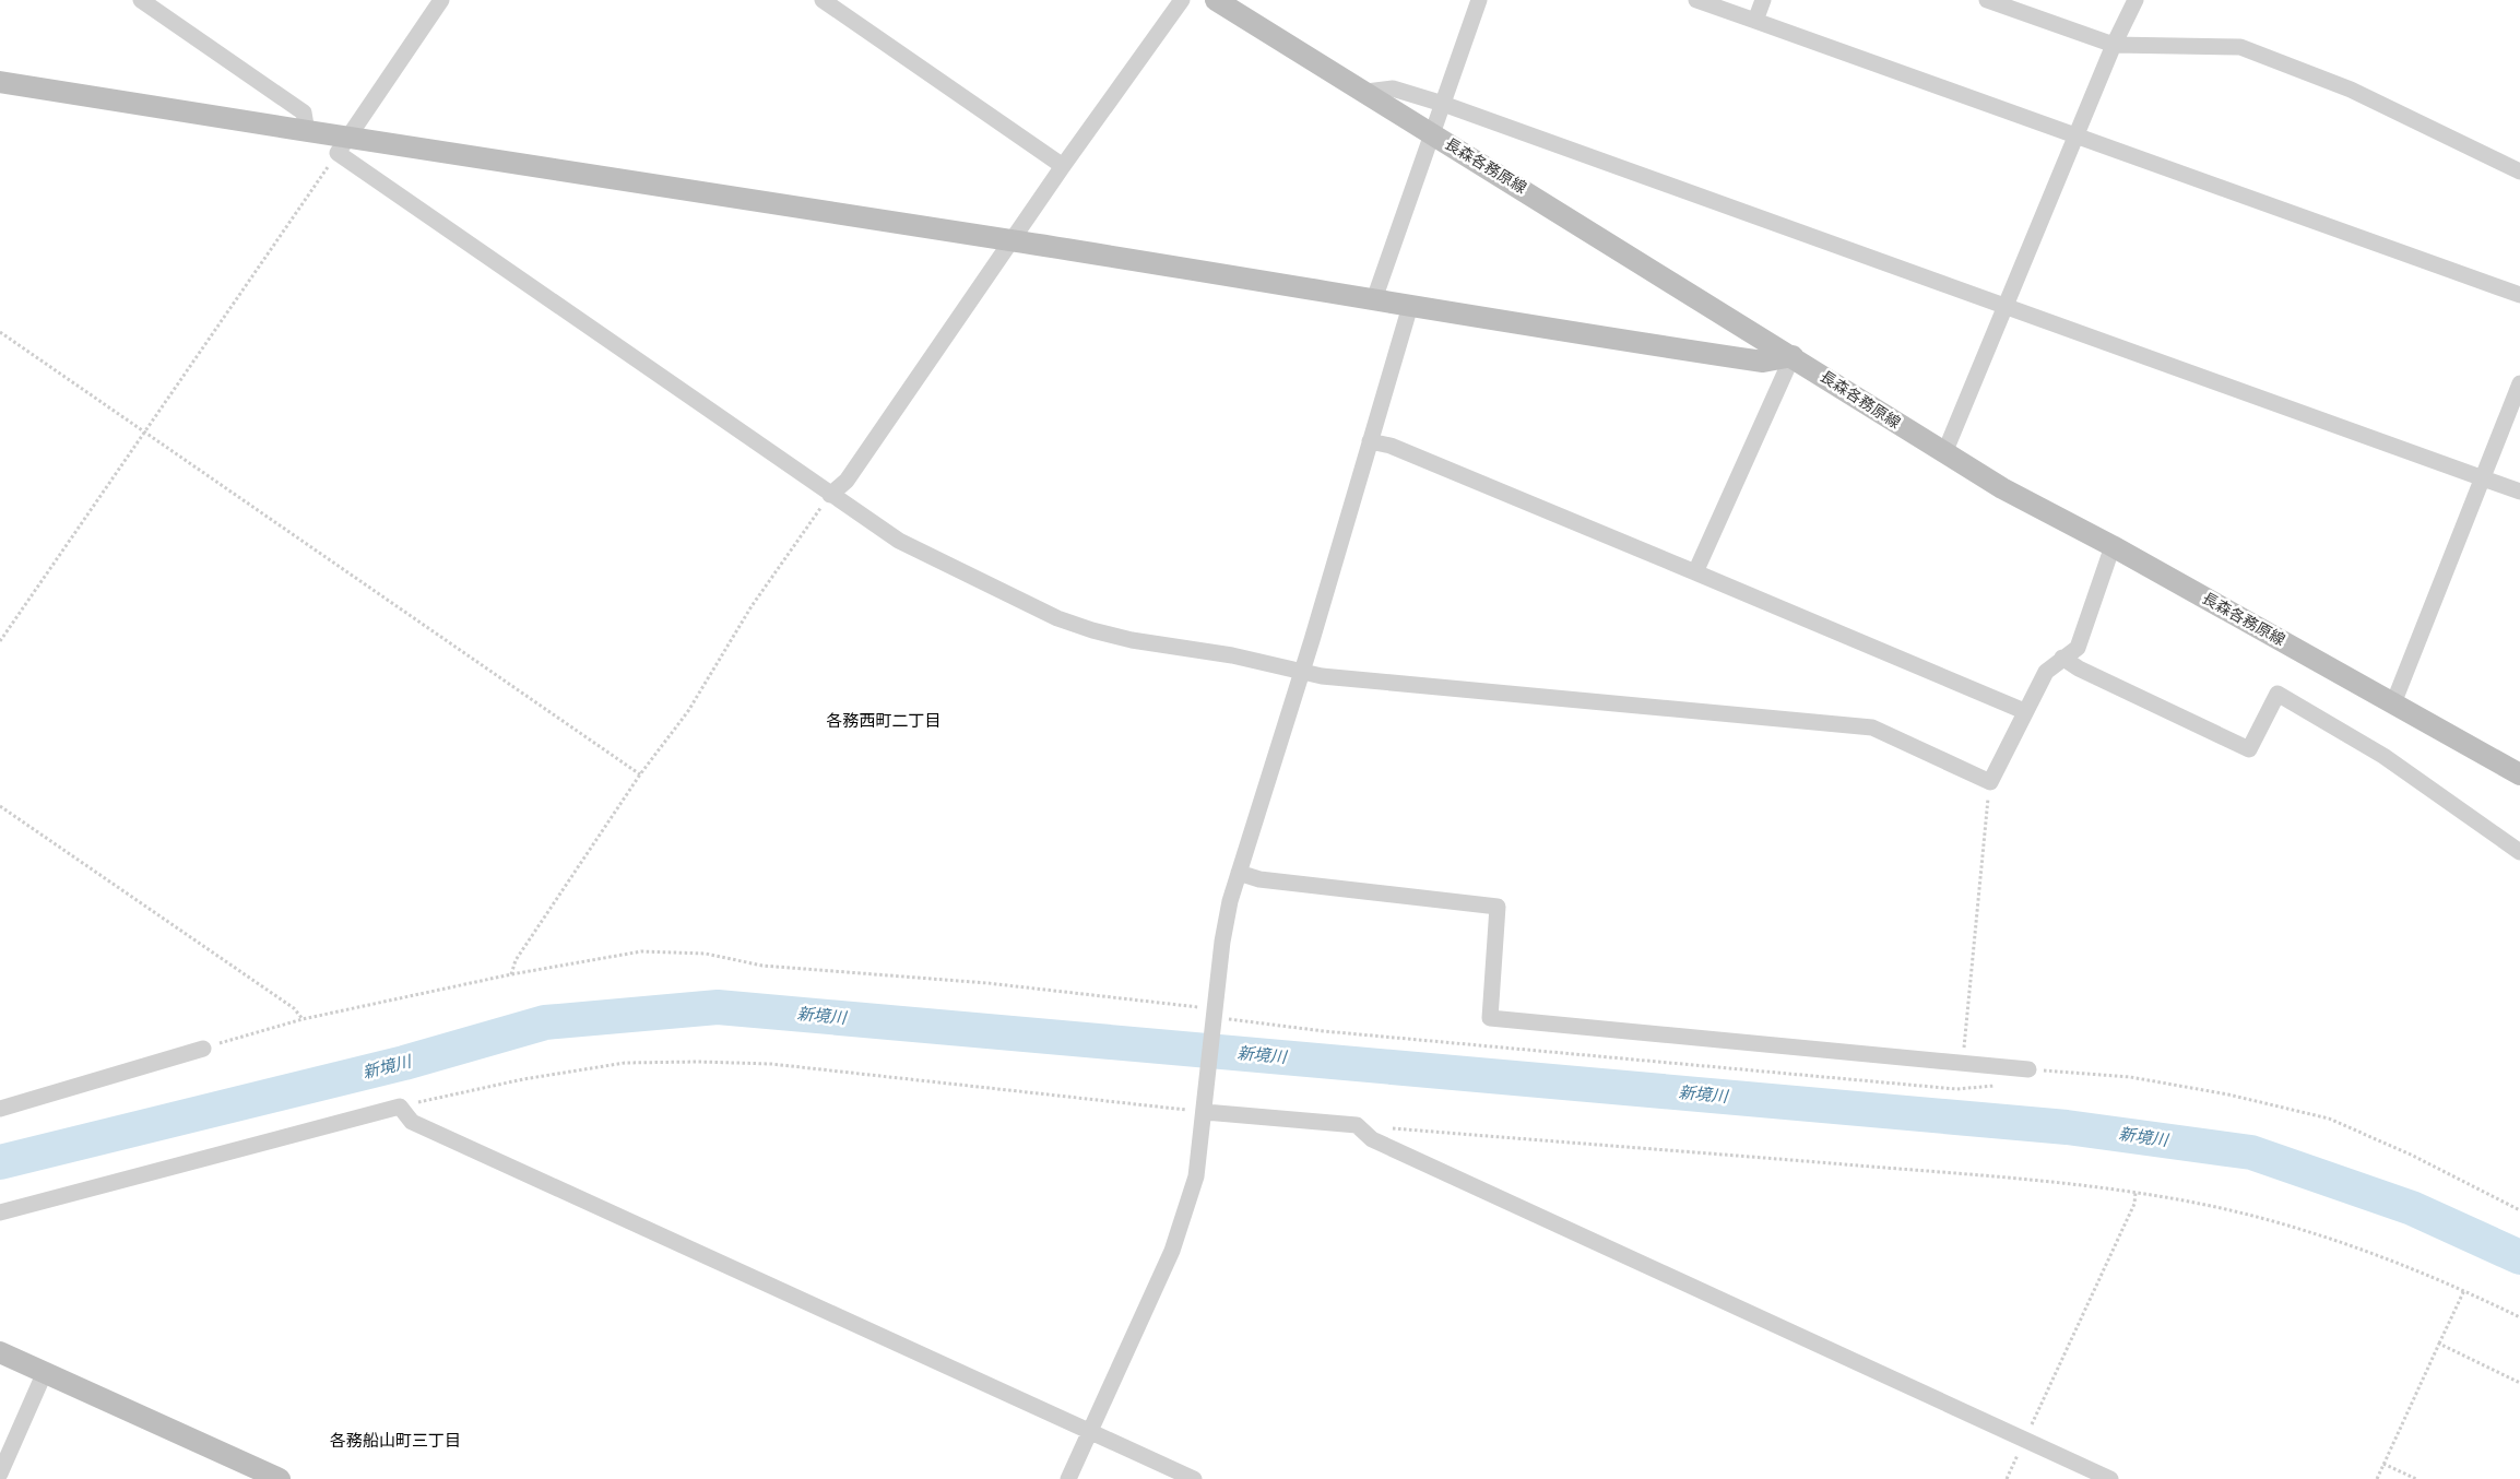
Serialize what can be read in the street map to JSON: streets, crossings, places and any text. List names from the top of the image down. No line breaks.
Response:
{"streets":{"street":["長森各務原線"]},"districts":["各務西町二丁目","各務船山町三丁目"],"water":["新境川"]}
